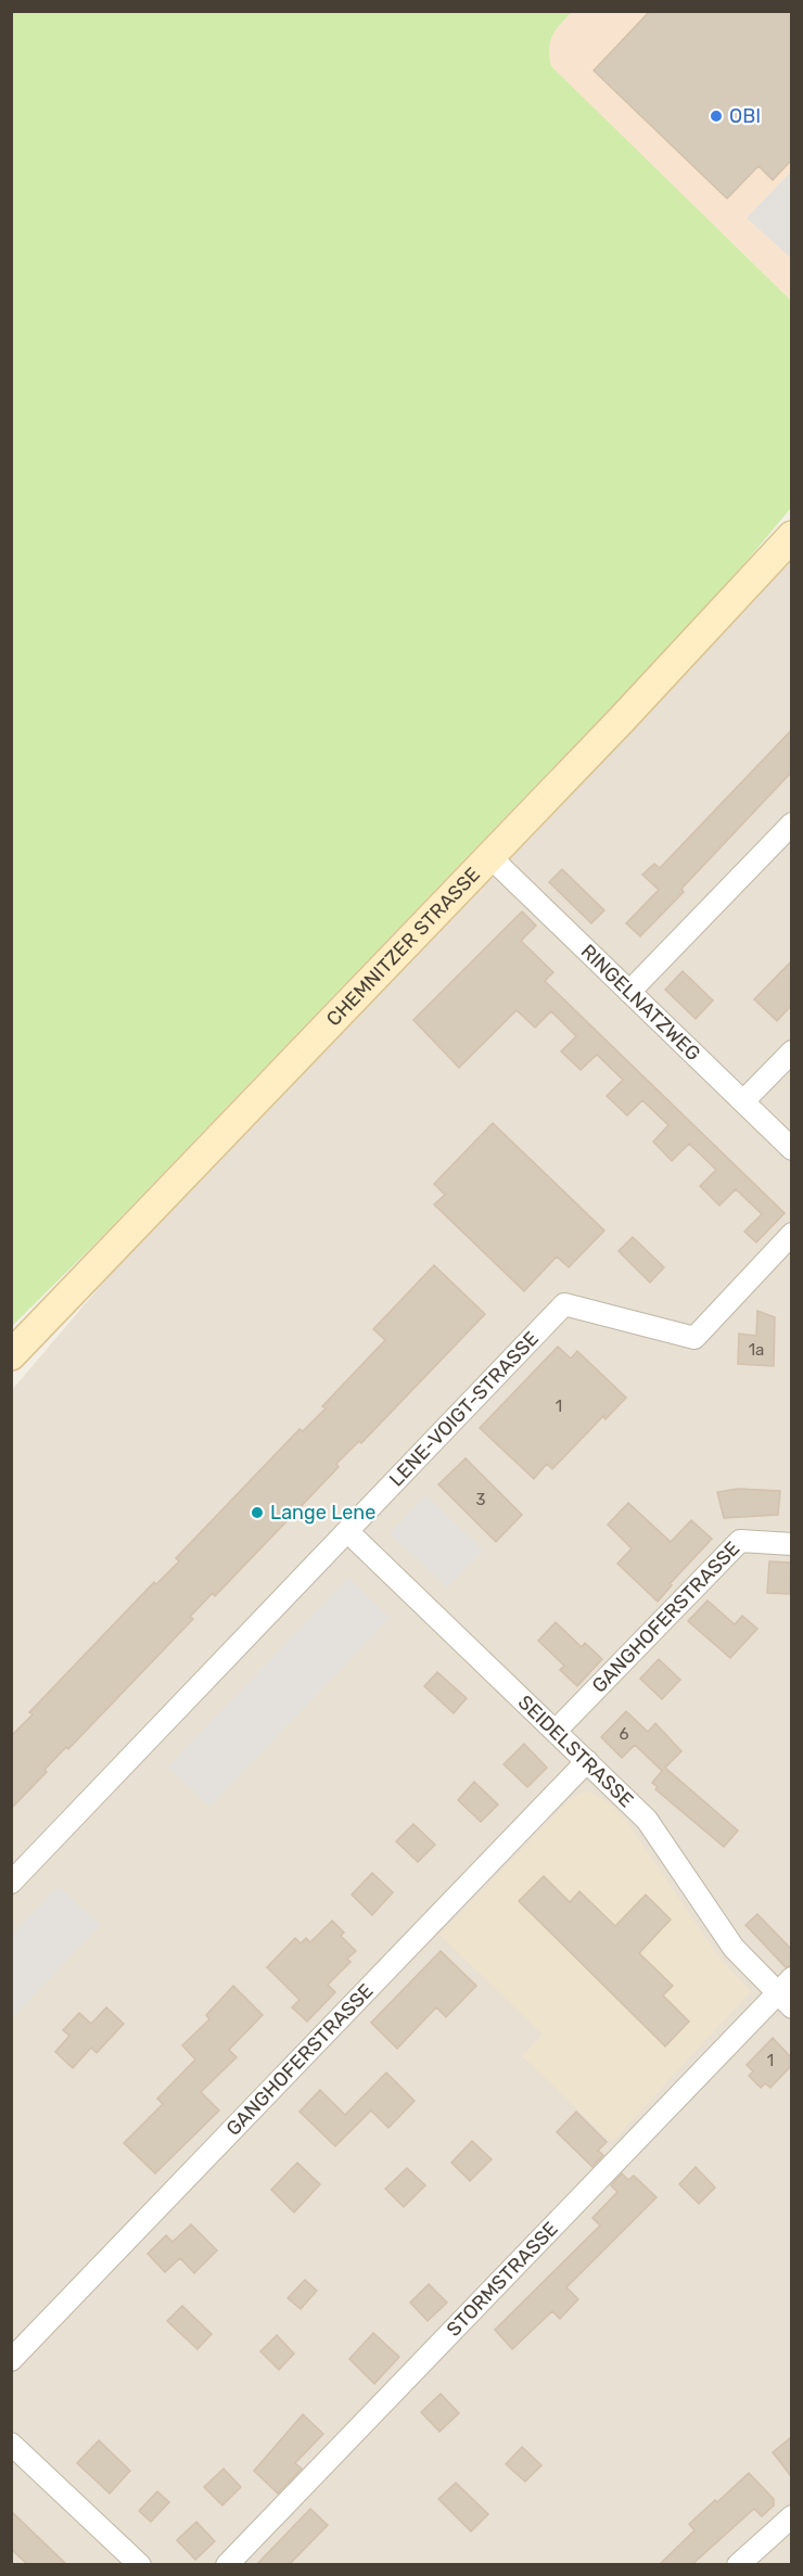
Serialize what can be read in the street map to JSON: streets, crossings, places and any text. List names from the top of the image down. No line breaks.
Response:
{"streets":{"main road":["CHEMNITZER STRASSE"],"street":["RINGELNATZWEG","LENE-VOIGT-STRASSE","GANGHOFERSTRASSE","SEIDELSTRASSE","STORMSTRASSE"]},"crossings":[["CHEMNITZER STRASSE","RINGELNATZWEG"],["LENE-VOIGT-STRASSE","SEIDELSTRASSE"],["GANGHOFERSTRASSE","SEIDELSTRASSE"],["SEIDELSTRASSE","STORMSTRASSE"]],"places":["OBI","Lange Lene"],"house_numbers":["1a","1","3","6","1"]}
